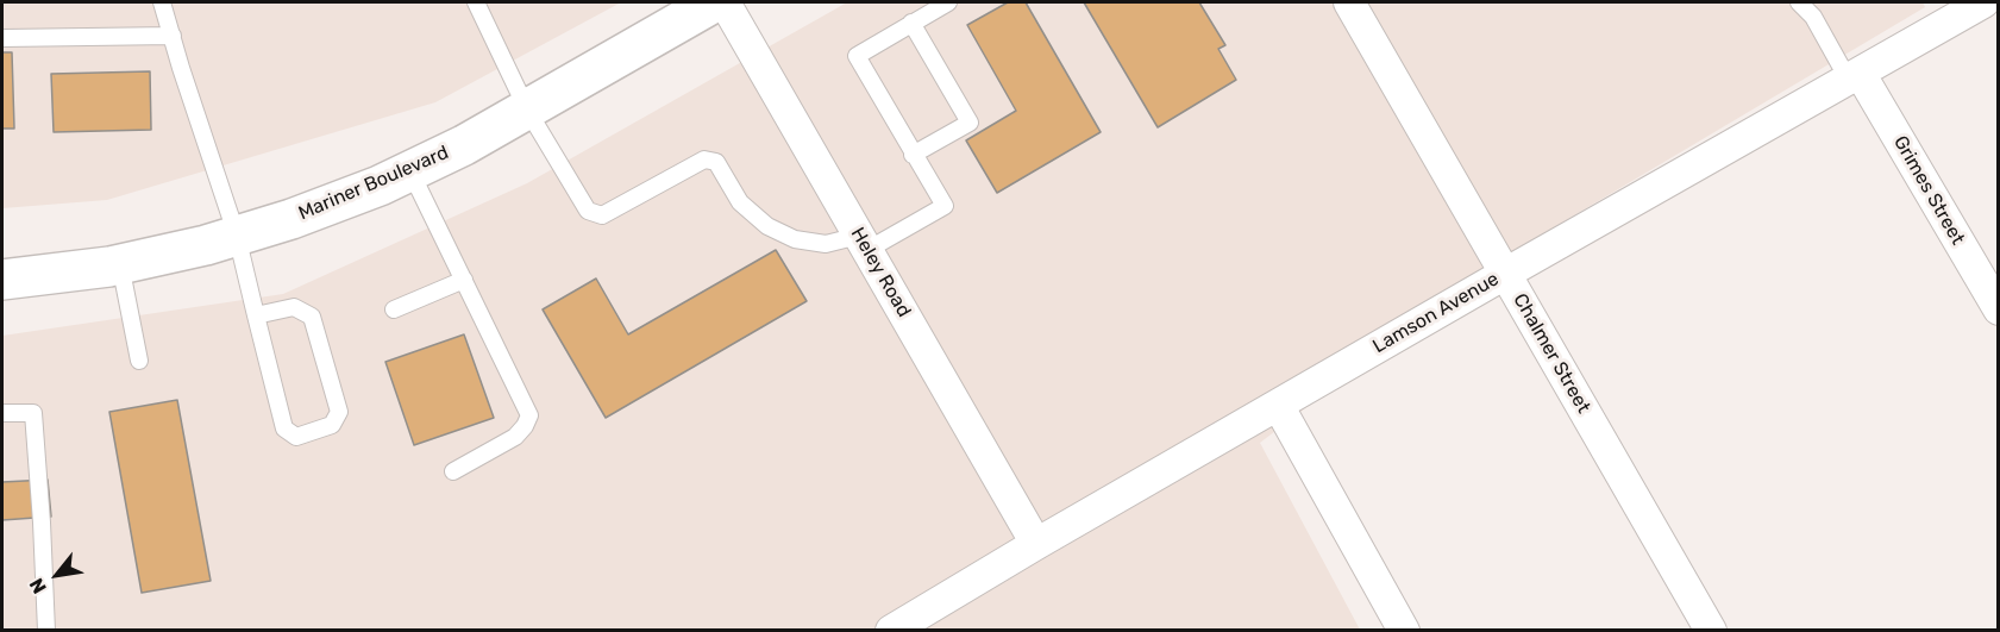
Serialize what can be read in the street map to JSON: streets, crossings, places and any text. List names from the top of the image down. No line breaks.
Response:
{"streets":{"main road":["Mariner Boulevard"],"street":["Grimes Street","Heley Road","Lamson Avenue","Chalmer Street"]},"crossings":[["Grimes Street","Lamson Avenue"],["Heley Road","Lamson Avenue"],["Lamson Avenue","Chalmer Street"]],"north":"bottom left"}
